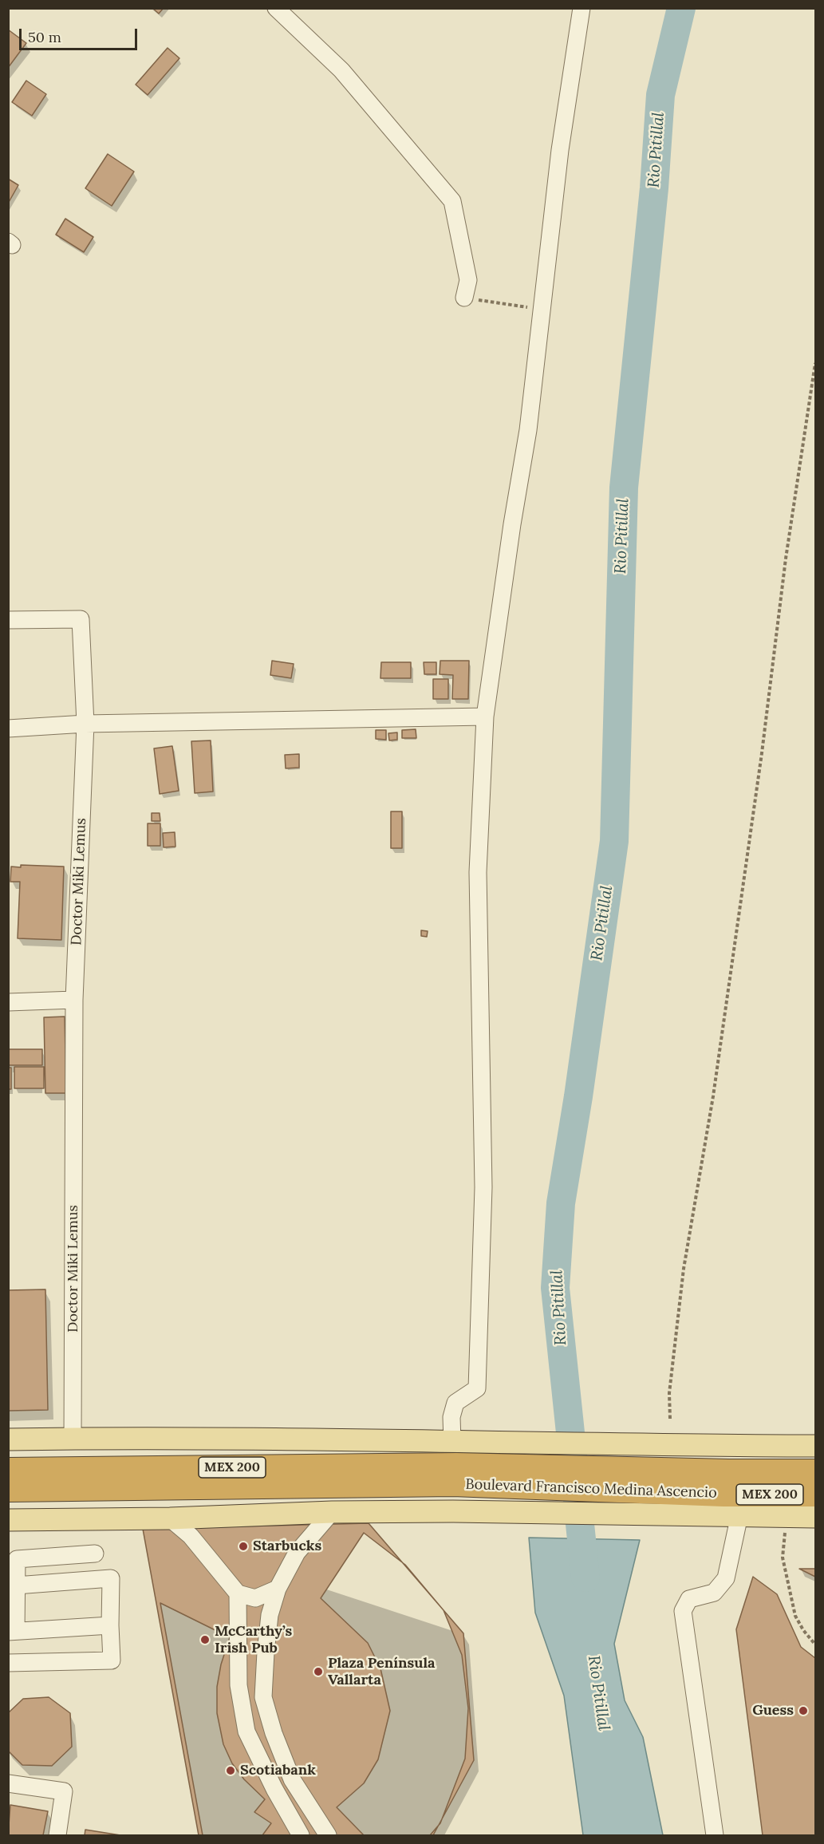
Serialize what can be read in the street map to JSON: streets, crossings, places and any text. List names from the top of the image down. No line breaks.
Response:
{"streets":{"highway":["MEX 200","Boulevard Francisco Medina Ascencio"],"street":["Doctor Miki Lemus"]},"crossings":[["MEX 200","Boulevard Francisco Medina Ascencio"]],"water":["Rio Pitillal"],"places":["Starbucks","McCarthy’s Irish Pub","Plaza Península Vallarta","Guess","Scotiabank"],"scale_bar":"50 m"}
